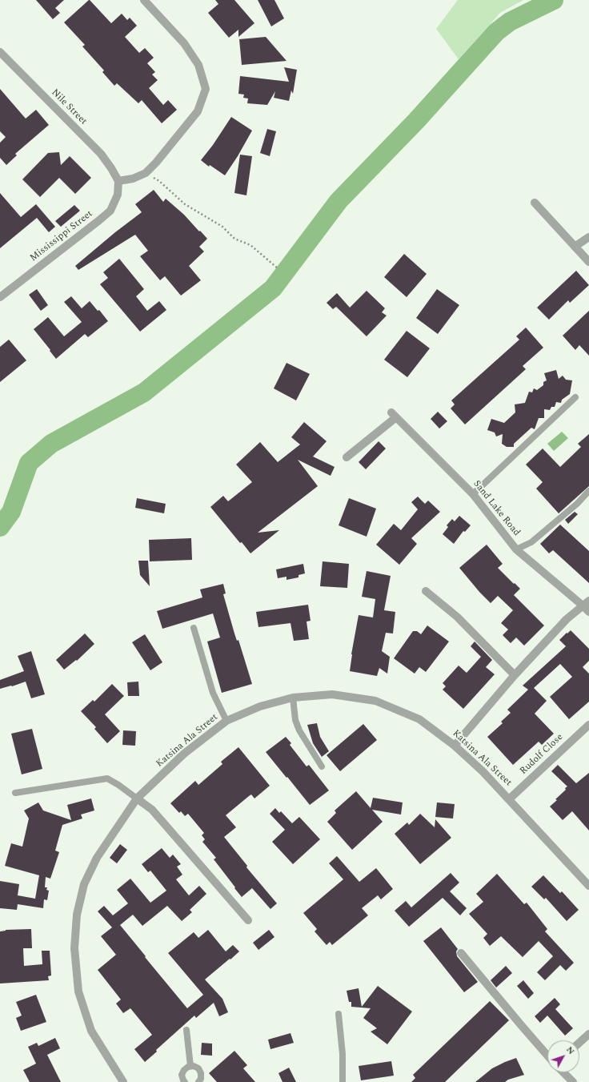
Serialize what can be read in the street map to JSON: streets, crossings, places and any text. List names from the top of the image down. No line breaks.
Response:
{"streets":{"street":["Nile Street","Mississippi Street","Sand Lake Road","Katsina Ala Street","Rudolf Close"]},"crossings":[["Nile Street","Mississippi Street"],["Katsina Ala Street","Rudolf Close"]],"north":"top right"}
